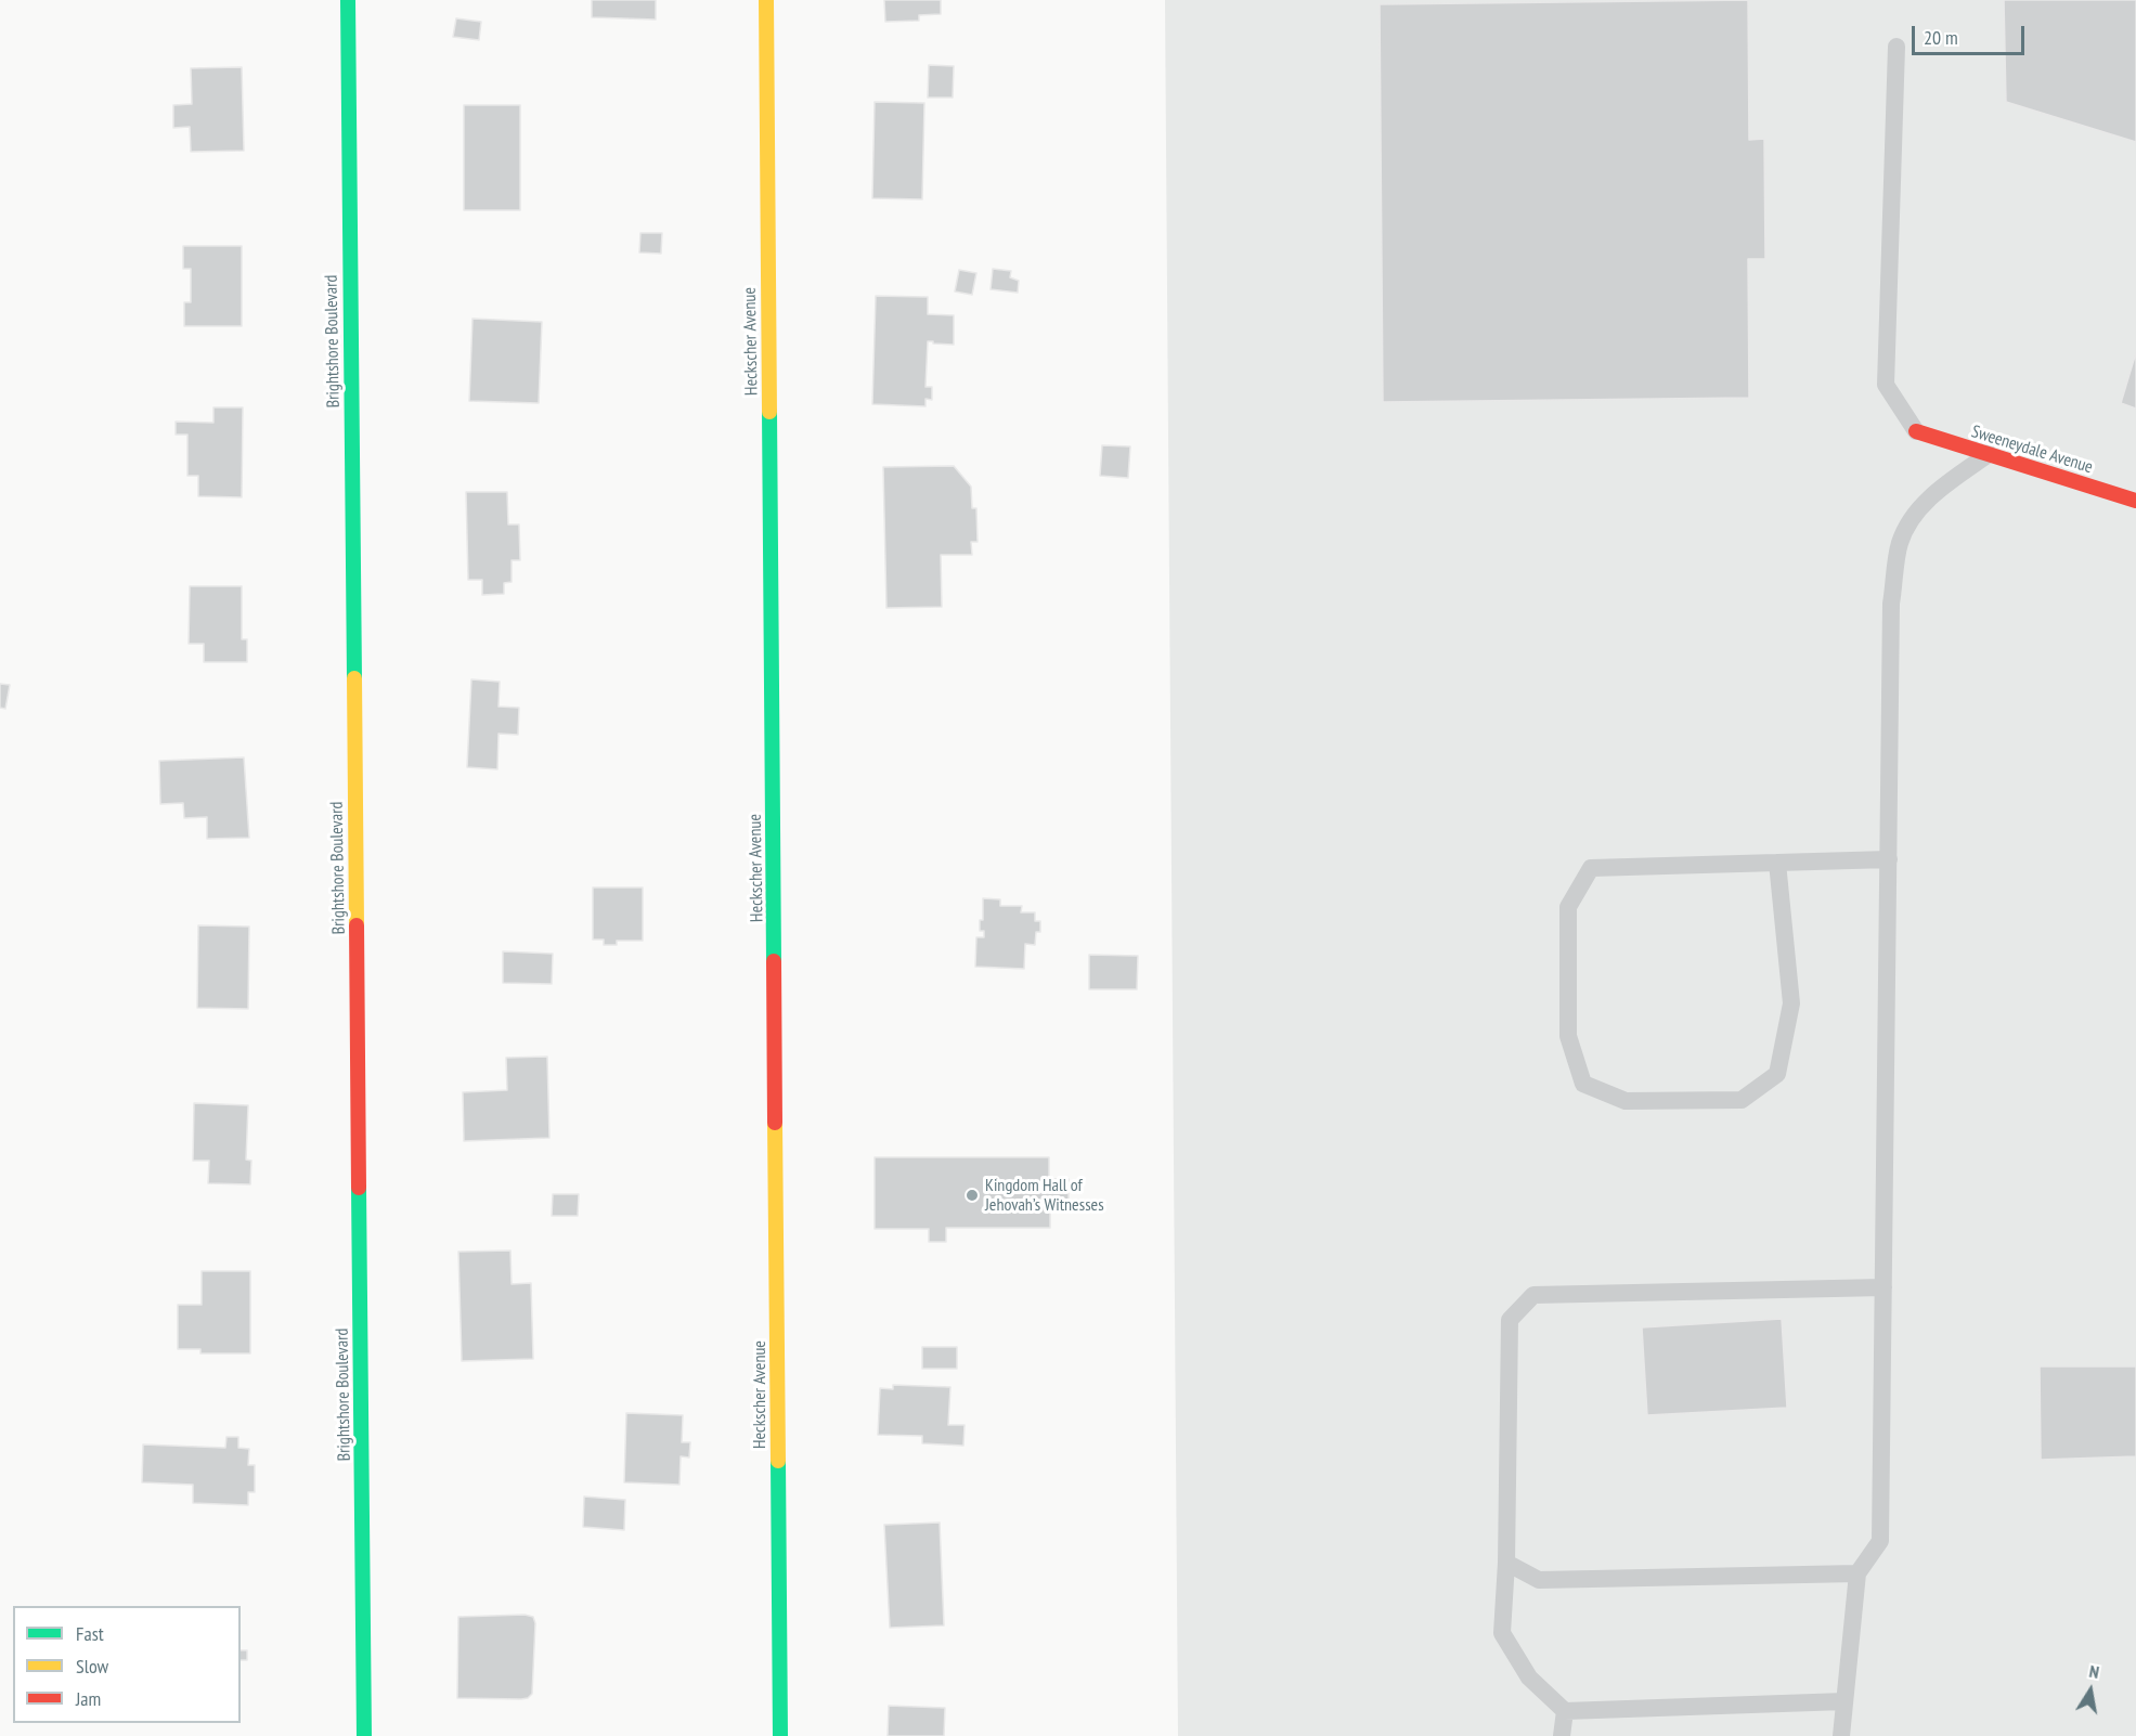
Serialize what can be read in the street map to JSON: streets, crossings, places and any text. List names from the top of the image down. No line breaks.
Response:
{"streets":{"street":["Brightshore Boulevard","Heckscher Avenue","Sweeneydale Avenue"]},"places":["Kingdom Hall of Jehovah’s Witnesses"],"legend":["Fast","Slow","Jam"],"scale_bar":"20 m","north":"top"}
